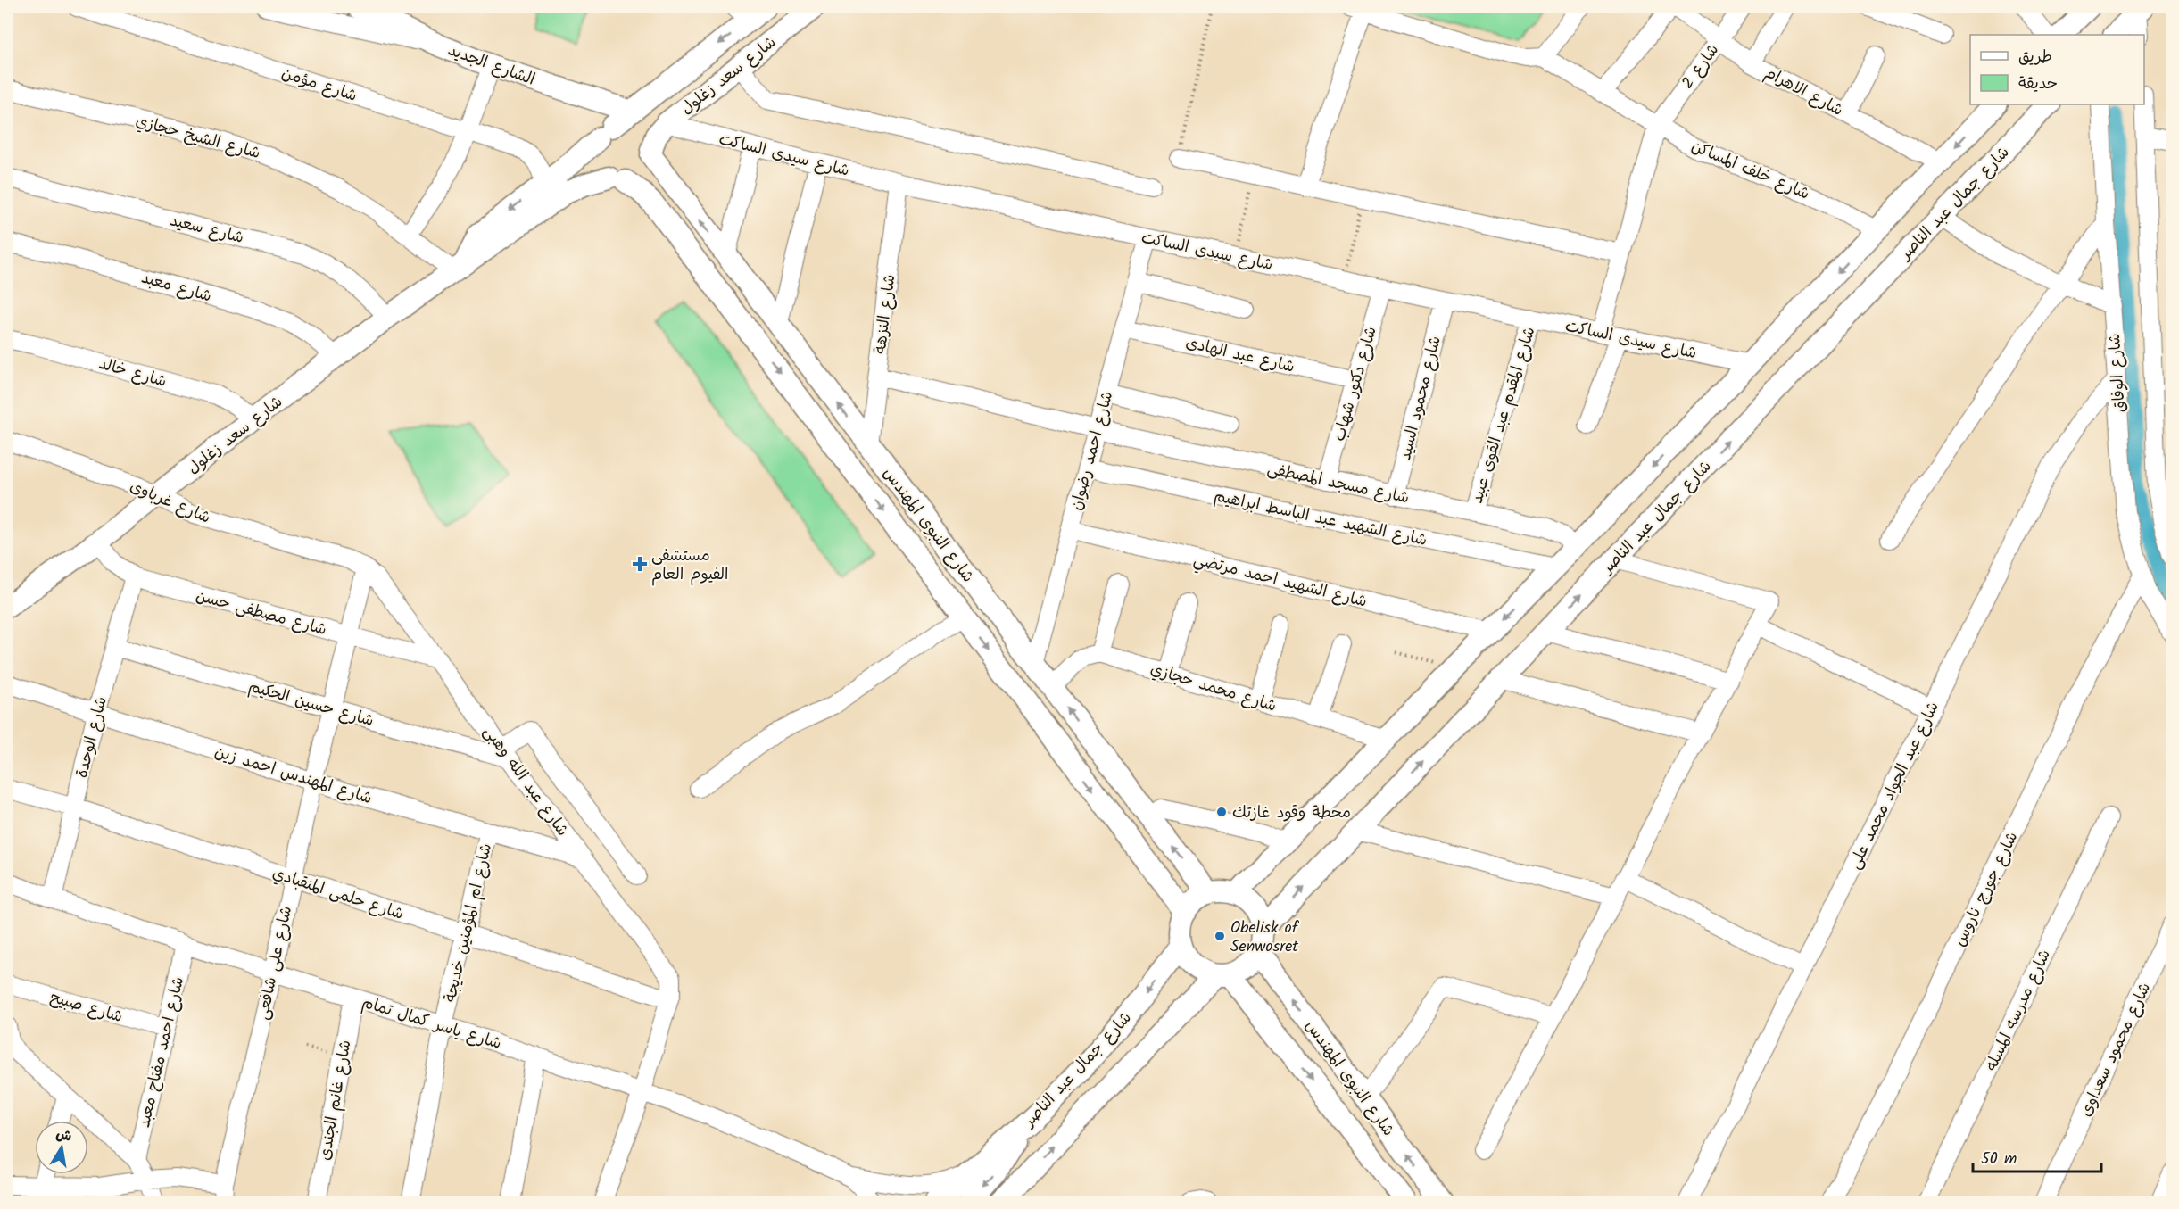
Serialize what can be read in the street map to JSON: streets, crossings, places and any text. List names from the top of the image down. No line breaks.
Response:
{"streets":{"main road":["الشارع الجديد","شارع سعد زغلول","شارع جمال عبد الناصر","شارع النبوى المهندس"],"street":["شارع 2","شارع مؤمن","شارع الاهرام","شارع الشيخ حجازي","شارع سيدى الساكت","شارع خلف المساكن","شارع سعيد","شارع معبد","شارع النزهة","شارع عبد الهادى","شارع خالد","شارع الوفاق","شارع دكتور شهاب","شارع محمود السيد","شارع المقدم عبد القوى عبيد","شارع احمد رضوان","شارع مسجد المصطفى","شارع غرباوى","شارع الشهيد عبد الباسط ابراهيم","شارع الشهيد احمد مرتضي","شارع مصطفى حسن","شارع محمد حجازي","شارع حسين الحكيم","شارع الوحدة","شارع المهندس احمد زين","شارع عبد الله وهبى","شارع عبد الجواد محمد على","شارع جورج ناروس","شارع حلمى المنقبادي","شارع ام المؤمنين خديجة","شارع على شافعى","شارع صبيح","شارع مدرسه المسله","شارع ياسر كمال تمام","شارع محمود سعداوى","شارع احمد مفتاح معبد","شارع غانم الجندى"]},"crossings":[["الشارع الجديد","شارع سعد زغلول"],["شارع 2","شارع الاهرام"],["شارع 2","شارع خلف المساكن"],["شارع سعد زغلول","شارع مؤمن"],["شارع سعد زغلول","شارع الشيخ حجازي"],["شارع سعد زغلول","شارع سيدى الساكت"],["شارع سعد زغلول","شارع سعيد"],["شارع سعد زغلول","شارع معبد"],["شارع سعد زغلول","شارع خالد"],["شارع سعد زغلول","شارع غرباوى"],["شارع سعد زغلول","شارع النبوى المهندس"],["شارع سعد زغلول","شارع مصطفى حسن"],["شارع سيدى الساكت","شارع النزهة"],["شارع سيدى الساكت","شارع دكتور شهاب"],["شارع سيدى الساكت","شارع محمود السيد"],["شارع سيدى الساكت","شارع المقدم عبد القوى عبيد"],["شارع سيدى الساكت","شارع احمد رضوان"],["شارع جمال عبد الناصر","شارع النبوى المهندس"],["شارع جمال عبد الناصر","شارع ياسر كمال تمام"],["شارع النزهة","شارع مسجد المصطفى"],["شارع النزهة","شارع النبوى المهندس"],["شارع عبد الهادى","شارع دكتور شهاب"],["شارع عبد الهادى","شارع احمد رضوان"],["شارع الوفاق","شارع عبد الجواد محمد على"],["شارع الوفاق","شارع جورج ناروس"],["شارع دكتور شهاب","شارع مسجد المصطفى"],["شارع محمود السيد","شارع مسجد المصطفى"],["شارع المقدم عبد القوى عبيد","شارع مسجد المصطفى"],["شارع احمد رضوان","شارع مسجد المصطفى"],["شارع احمد رضوان","شارع الشهيد عبد الباسط ابراهيم"],["شارع احمد رضوان","شارع النبوى المهندس"],["شارع احمد رضوان","شارع الشهيد احمد مرتضي"],["شارع غرباوى","شارع عبد الله وهبى"],["شارع غرباوى","شارع على شافعى"],["شارع مصطفى حسن","شارع الوحدة"],["شارع مصطفى حسن","شارع عبد الله وهبى"],["شارع مصطفى حسن","شارع على شافعى"],["شارع حسين الحكيم","شارع الوحدة"],["شارع حسين الحكيم","شارع عبد الله وهبى"],["شارع حسين الحكيم","شارع على شافعى"],["شارع الوحدة","شارع المهندس احمد زين"],["شارع الوحدة","شارع حلمى المنقبادي"],["شارع الوحدة","شارع ياسر كمال تمام"],["شارع المهندس احمد زين","شارع عبد الله وهبى"],["شارع المهندس احمد زين","شارع ام المؤمنين خديجة"],["شارع المهندس احمد زين","شارع على شافعى"],["شارع عبد الله وهبى","شارع حلمى المنقبادي"],["شارع عبد الله وهبى","شارع على شافعى"],["شارع عبد الله وهبى","شارع ياسر كمال تمام"],["شارع حلمى المنقبادي","شارع ام المؤمنين خديجة"],["شارع حلمى المنقبادي","شارع على شافعى"],["شارع ام المؤمنين خديجة","شارع ياسر كمال تمام"],["شارع على شافعى","شارع ياسر كمال تمام"],["شارع صبيح","شارع احمد مفتاح معبد"],["شارع ياسر كمال تمام","شارع احمد مفتاح معبد"],["شارع ياسر كمال تمام","شارع غانم الجندى"]],"places":{"health":["مستشفى الفيوم العام"],"other":["محطة وقود غازتك","Obelisk of Senwosret"]},"legend":["طريق","حديقة"],"scale_bar":"50 m","north":"top"}
